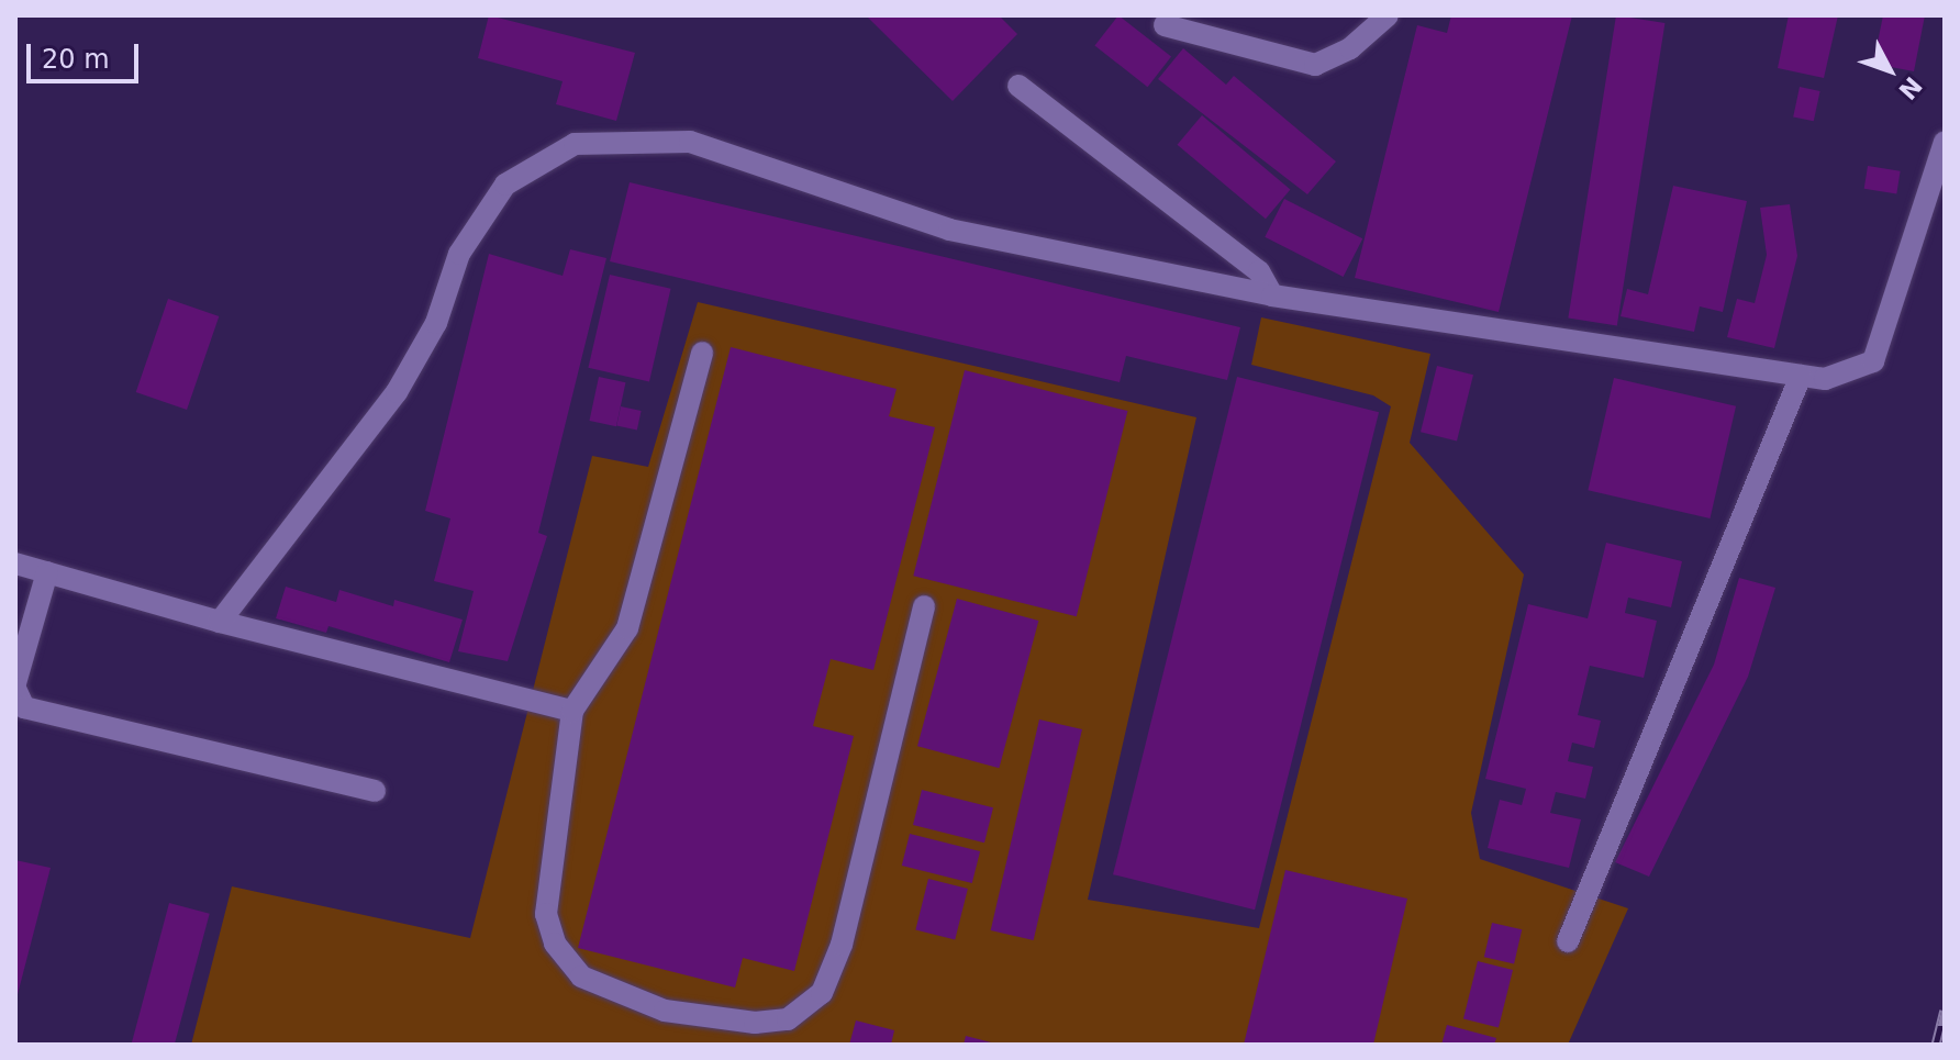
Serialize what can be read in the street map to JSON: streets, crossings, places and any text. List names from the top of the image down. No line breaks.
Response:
{"scale_bar":"20 m","north":"bottom right"}
